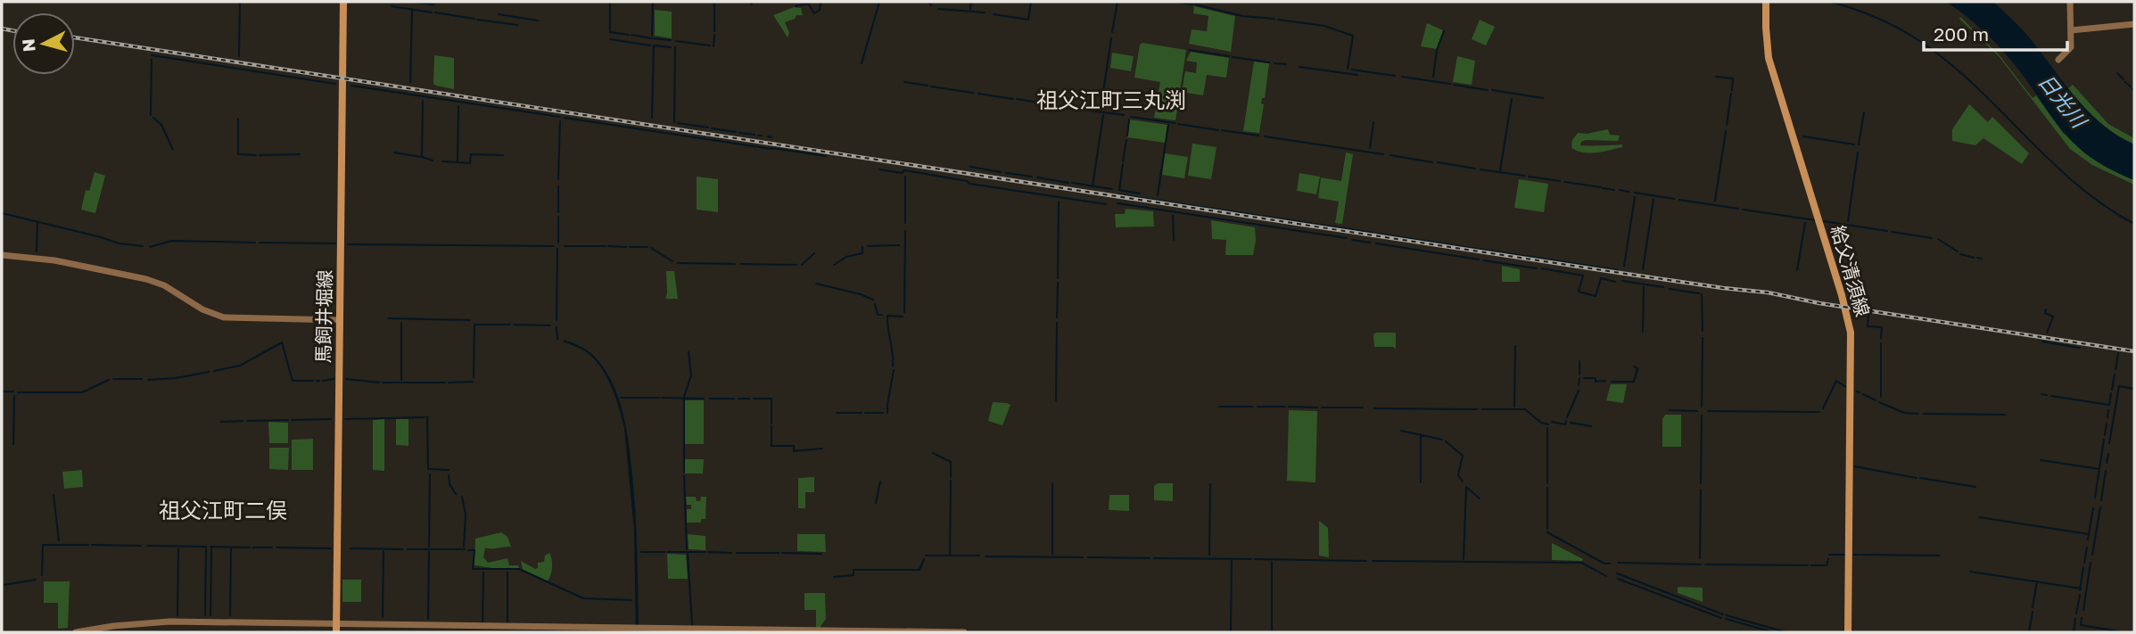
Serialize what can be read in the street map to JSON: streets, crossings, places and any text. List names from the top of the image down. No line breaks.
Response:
{"streets":{"main road":["給父清須線","馬飼井堀線"]},"districts":["祖父江町三丸渕","祖父江町二俣"],"water":["日光川"],"scale_bar":"200 m","north":"left"}
